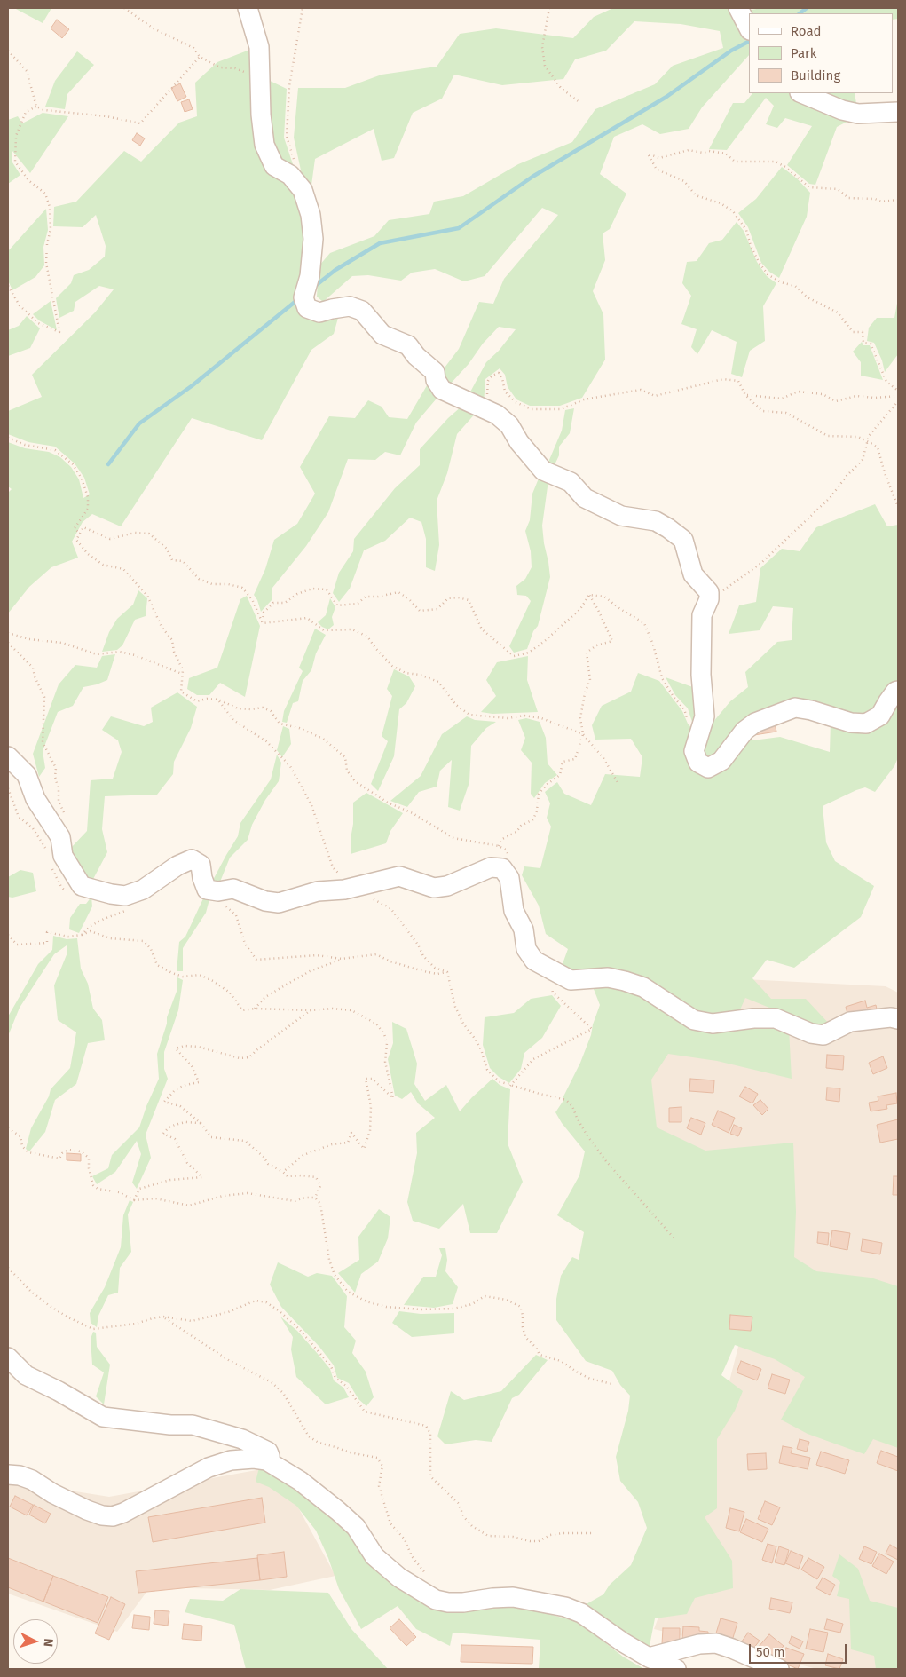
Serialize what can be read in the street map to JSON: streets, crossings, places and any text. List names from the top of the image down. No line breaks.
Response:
{"legend":["Road","Park","Building"],"scale_bar":"50 m","north":"right"}
